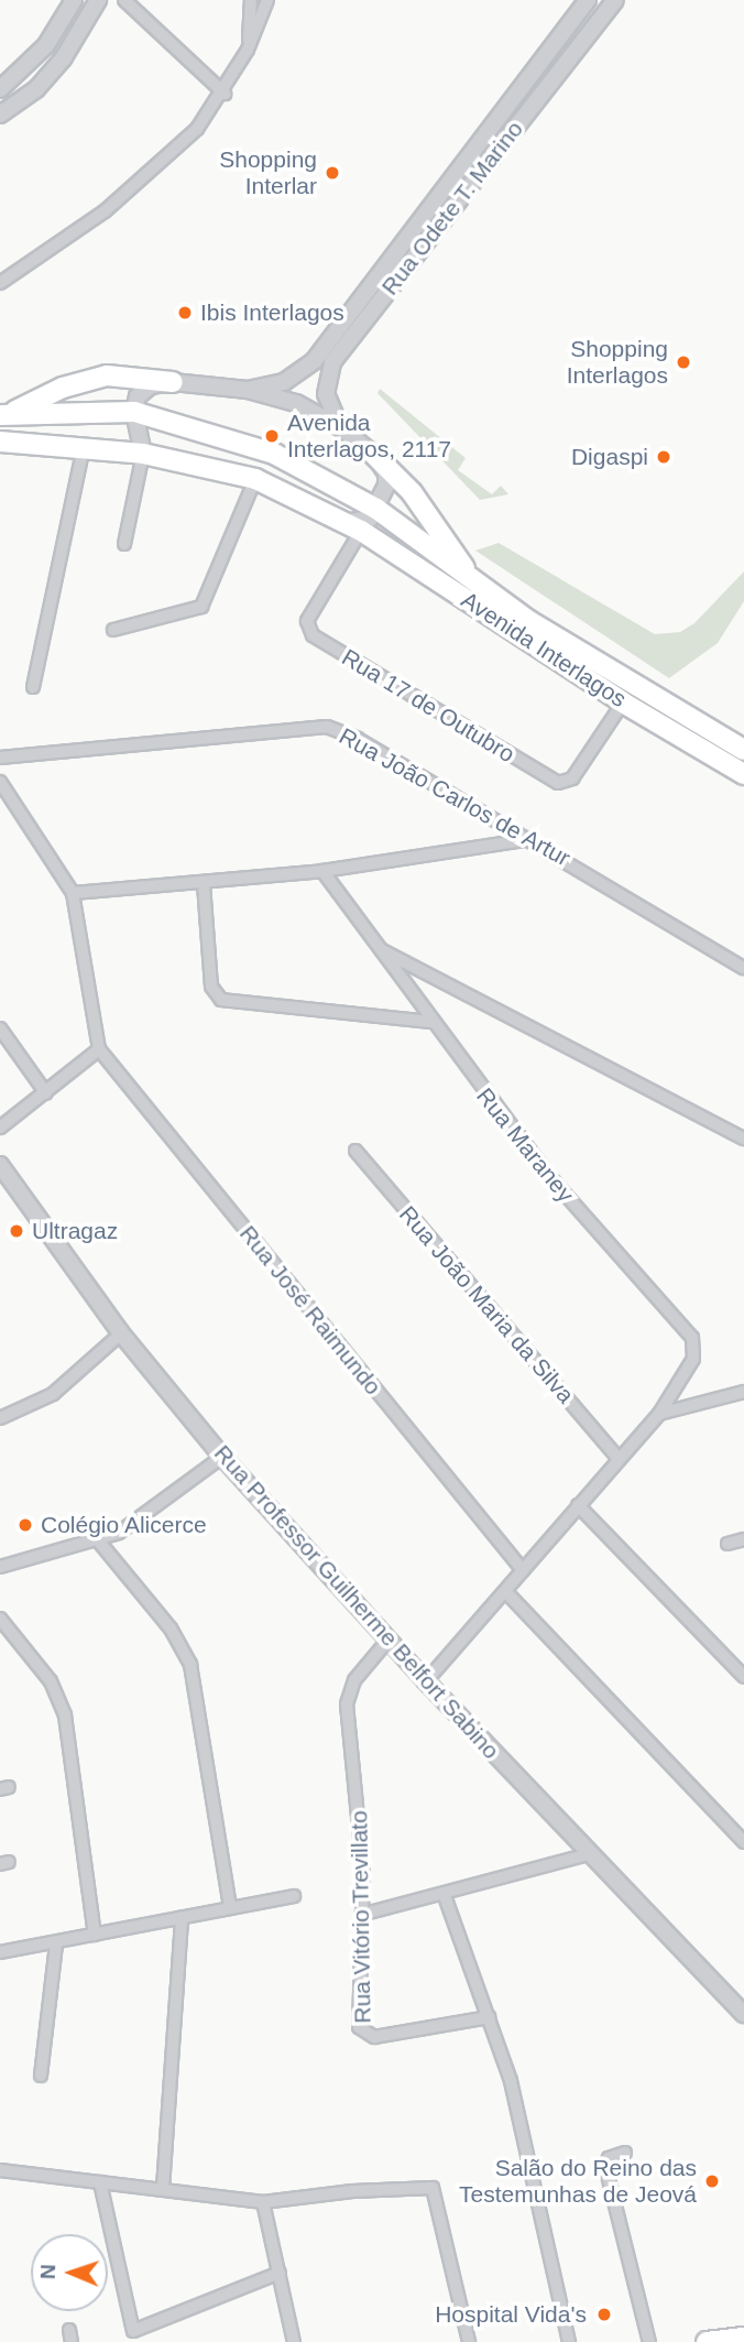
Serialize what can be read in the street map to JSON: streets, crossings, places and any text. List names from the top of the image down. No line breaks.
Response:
{"streets":{"main road":["Avenida Interlagos"],"street":["Rua Odete T. Marino","Rua 17 de Outubro","Rua João Carlos de Artur","Rua Maraney","Rua João Maria da Silva","Rua José Raimundo","Rua Professor Guilherme Belfort Sabino","Rua Vitório Trevillato"]},"crossings":[["Avenida Interlagos","Rua 17 de Outubro"],["Rua Maraney","Rua João Maria da Silva"],["Rua Maraney","Rua José Raimundo"],["Rua Maraney","Rua Professor Guilherme Belfort Sabino"],["Rua Professor Guilherme Belfort Sabino","Rua Vitório Trevillato"]],"places":["Shopping Interlar","Ibis Interlagos","Shopping Interlagos","Avenida Interlagos, 2117","Digaspi","Ultragaz","Colégio Alicerce","Salão do Reino das Testemunhas de Jeová","Hospital Vida's"],"north":"left"}
